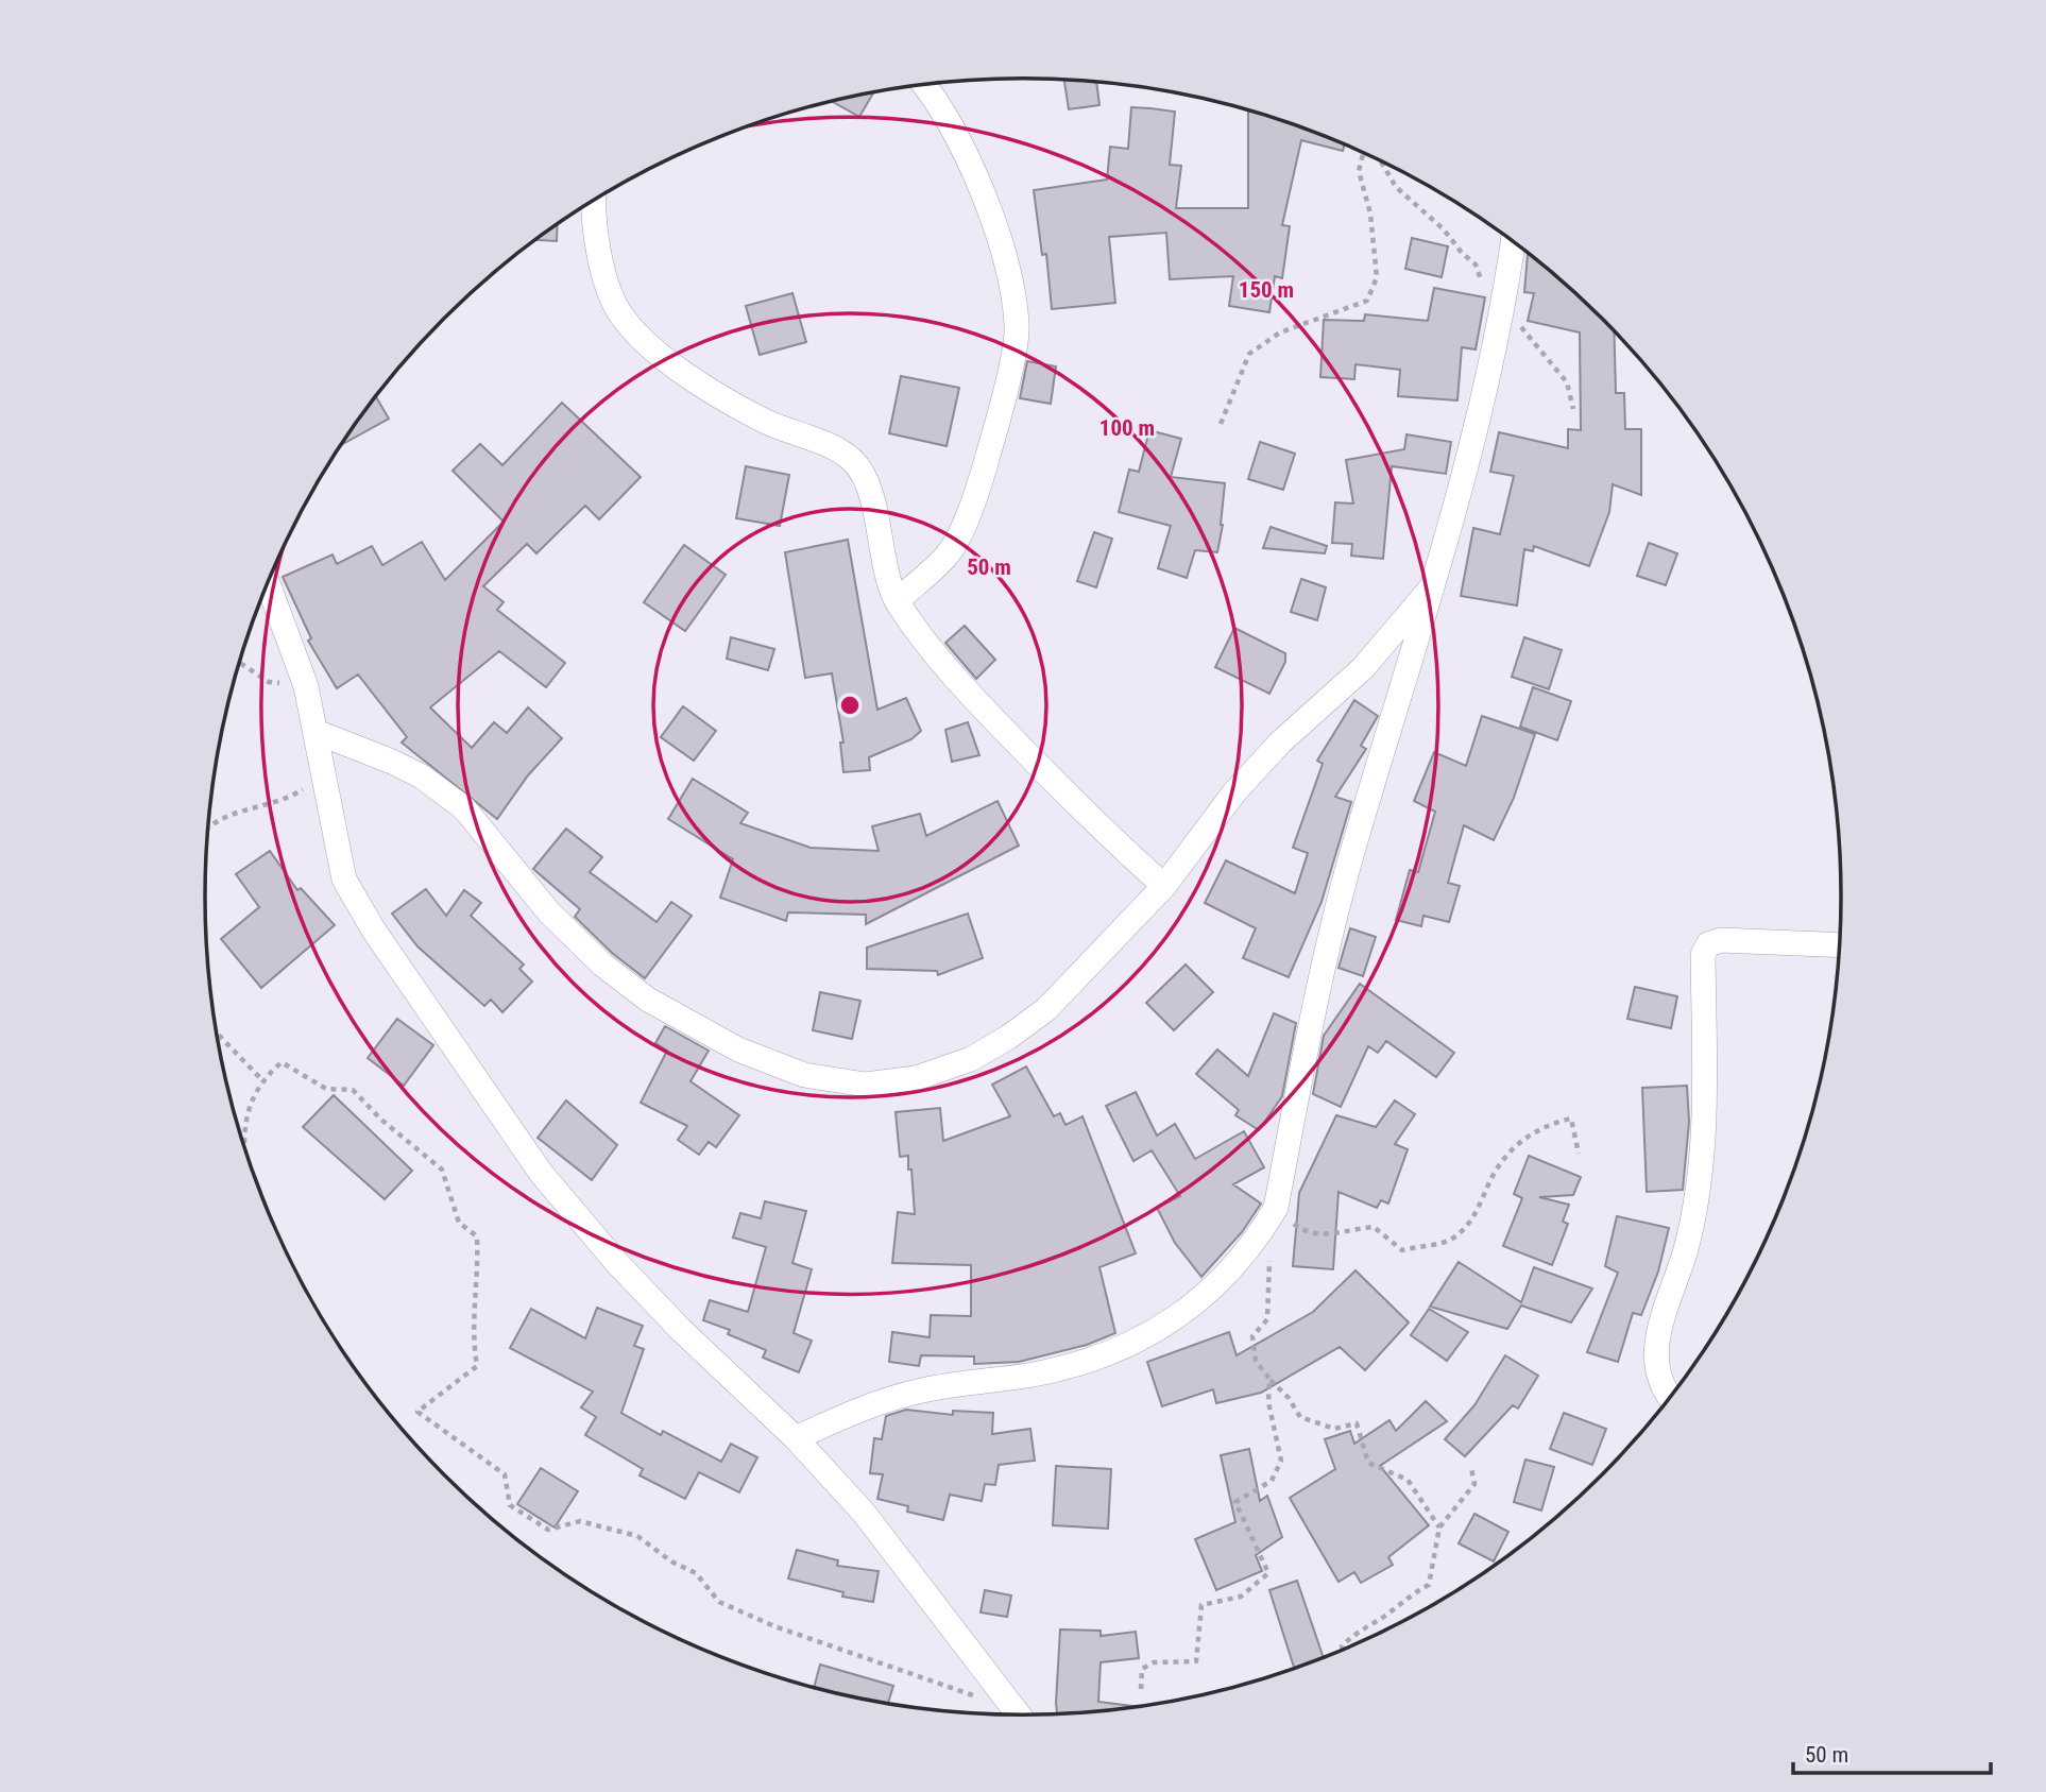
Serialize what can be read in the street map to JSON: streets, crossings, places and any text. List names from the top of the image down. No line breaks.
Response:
{"scale_bar":"50 m","rings":["150 m","100 m","50 m"]}
